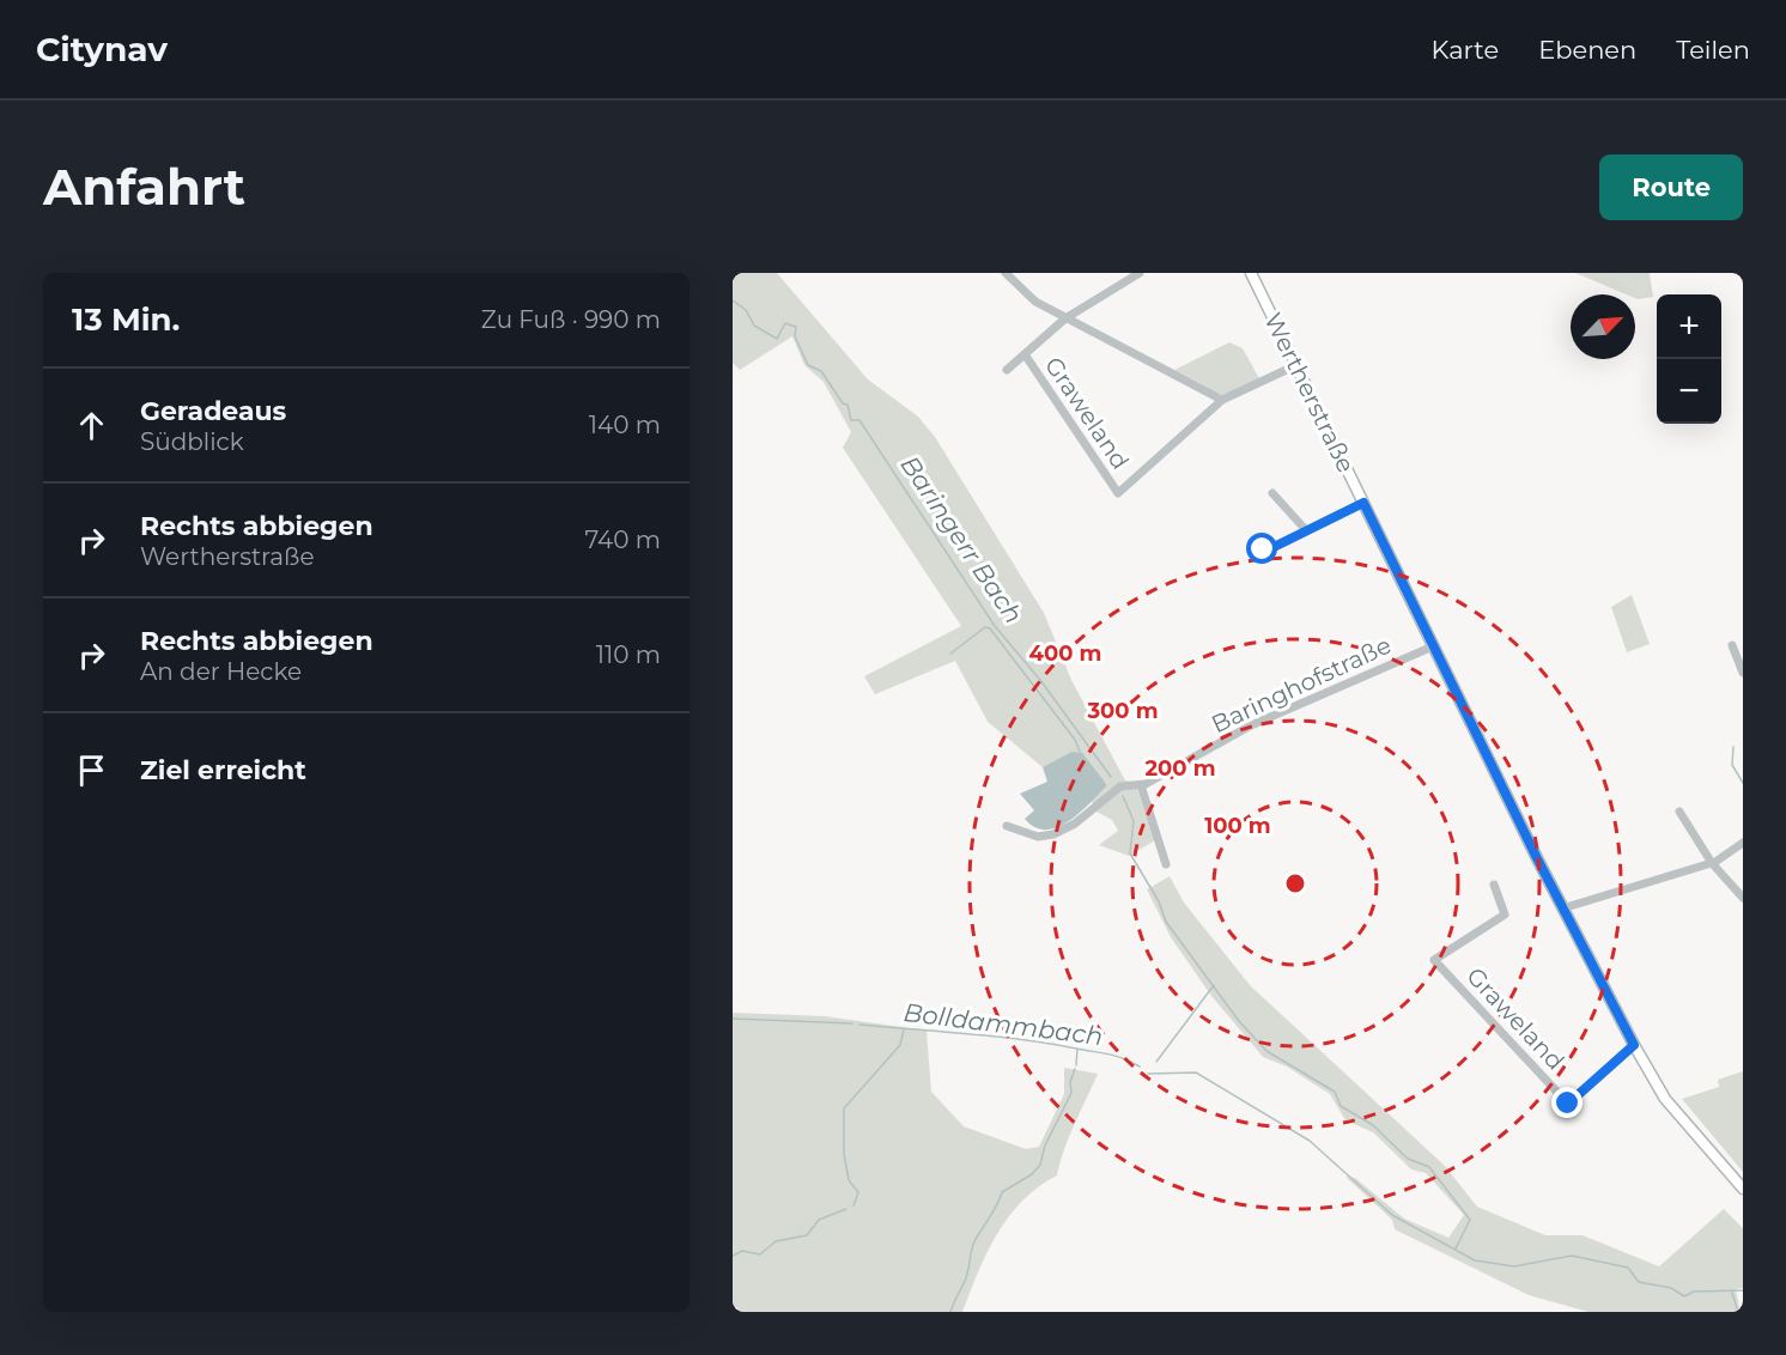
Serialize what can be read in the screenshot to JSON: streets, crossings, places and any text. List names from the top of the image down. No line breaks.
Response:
{"streets":{"main road":["Wertherstraße"],"street":["Graweland","Baringhofstraße"]},"crossings":[["Wertherstraße","Graweland"],["Wertherstraße","Baringhofstraße"]],"water":["Baringerr Bach","Bolldammbach"],"north":"top right","page":{"header":"Citynav","nav":["Karte","Ebenen","Teilen"],"buttons":"Route","title":"Anfahrt","heading":["13 Min.","Zu Fuß · 990 m"],"map_buttons":["+","−"],"list":[["Geradeaus","Südblick","140 m"],["Rechts abbiegen","Wertherstraße","740 m"],["Rechts abbiegen","An der Hecke","110 m"],"Ziel erreicht"]},"rings":["400 m","300 m","200 m","100 m"]}
